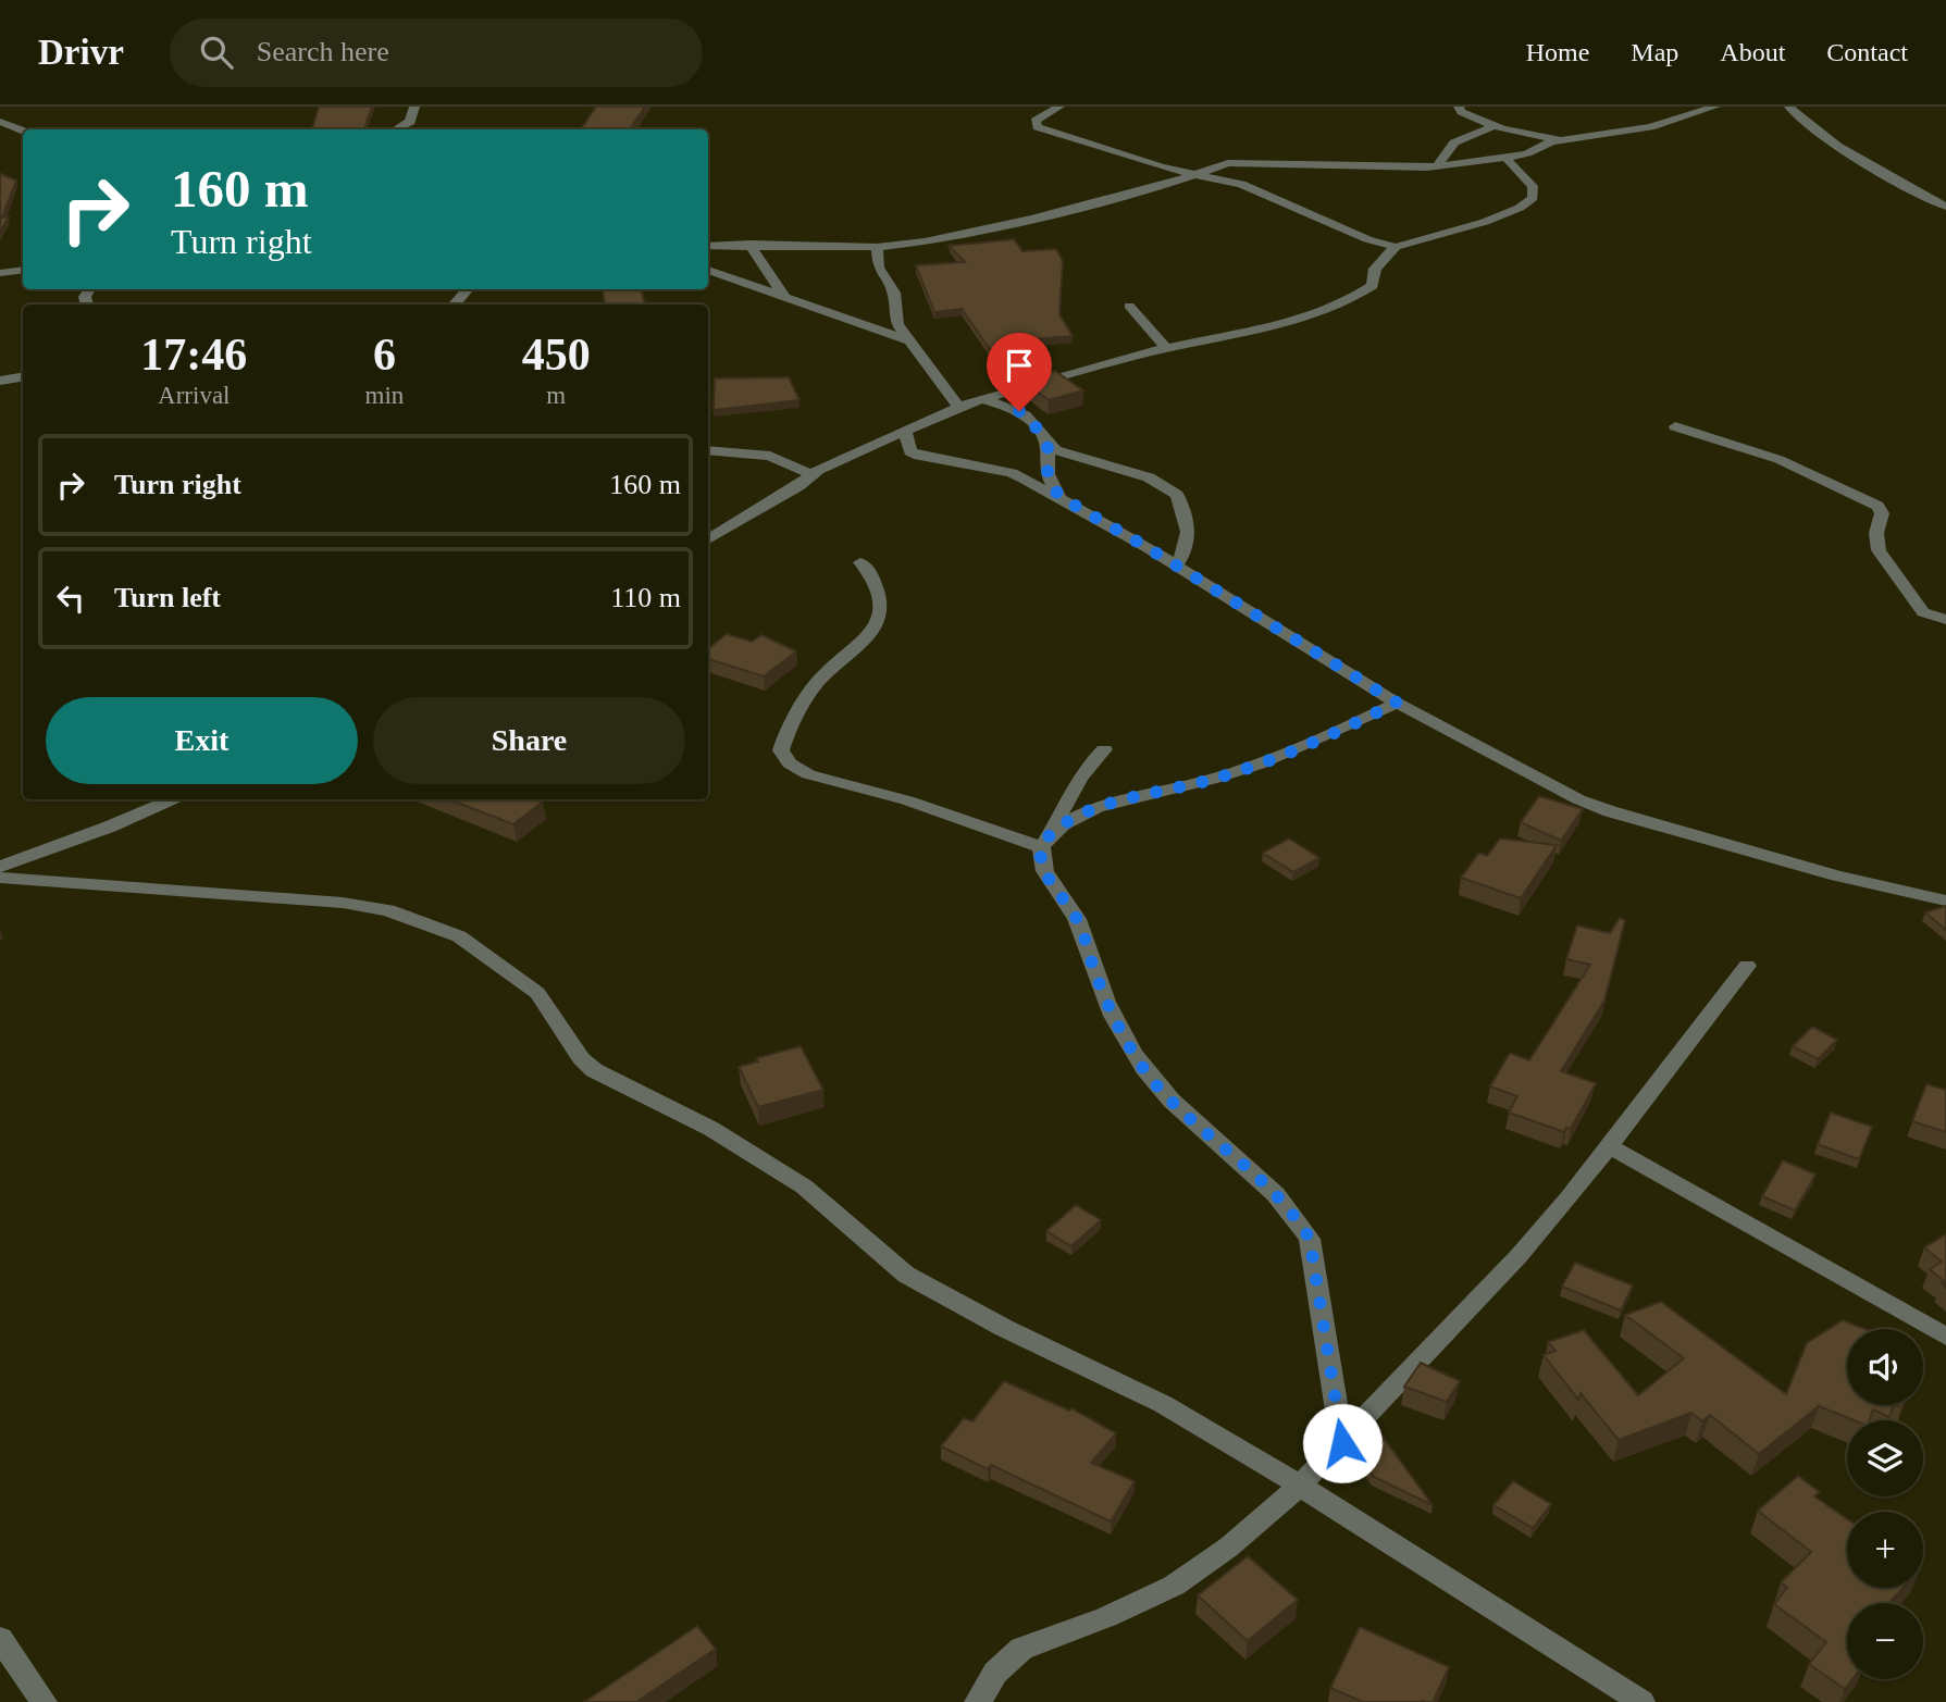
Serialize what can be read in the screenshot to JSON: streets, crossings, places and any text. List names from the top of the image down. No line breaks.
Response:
{"page":{"header":"Drivr","search":"Search here","nav":["Home","Map","About","Contact"],"turn":["160 m","Turn right"],"eta":["17:46","Arrival","6","min","450","m"],"list":[{"name":"Turn right","value":"160 m"},{"name":"Turn left","value":"110 m"}],"buttons":["Exit","Share"],"map_buttons":["+","−"]}}
